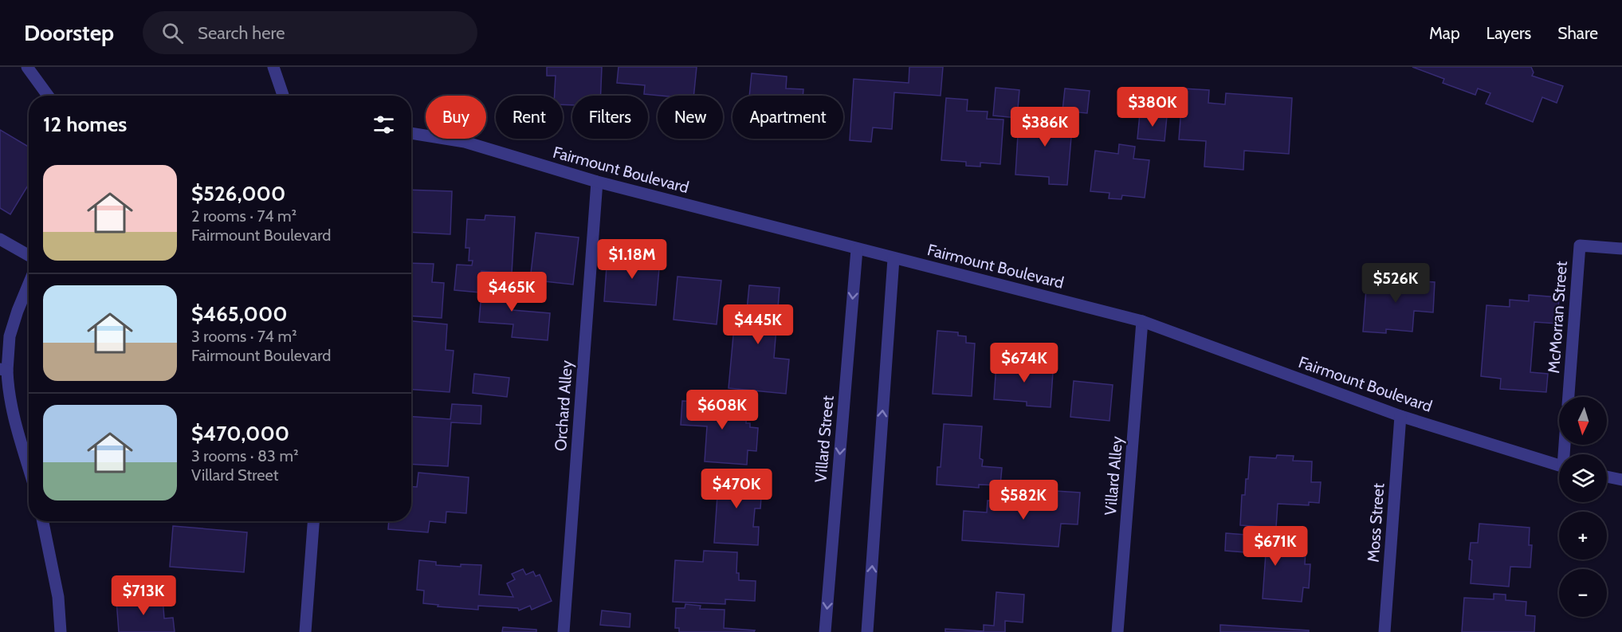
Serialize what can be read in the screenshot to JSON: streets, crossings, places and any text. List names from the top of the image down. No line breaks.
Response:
{"streets":{"street":["Fairmount Boulevard","McMorran Street","Orchard Alley","Villard Street","Villard Alley","Moss Street"]},"crossings":[["Fairmount Boulevard","Orchard Alley"],["Fairmount Boulevard","Villard Street"],["Fairmount Boulevard","Villard Alley"],["Fairmount Boulevard","Moss Street"]],"north":"bottom","page":{"header":"Doorstep","search":"Search here","nav":["Map","Layers","Share"],"price":["$380K","$386K","$1.18M","$526K","$465K","$445K","$674K","$608K","$470K","$582K","$671K","$713K"],"chip":["Buy","Rent","Filters","New","Apartment"],"heading":"12 homes","list":[{"name":"$526,000","note":"2 rooms · 74 m² · Fairmount Boulevard"},{"name":"$465,000","note":"3 rooms · 74 m² · Fairmount Boulevard"},{"name":"$470,000","note":"3 rooms · 83 m² · Villard Street"}],"map_buttons":["+","−"]}}
